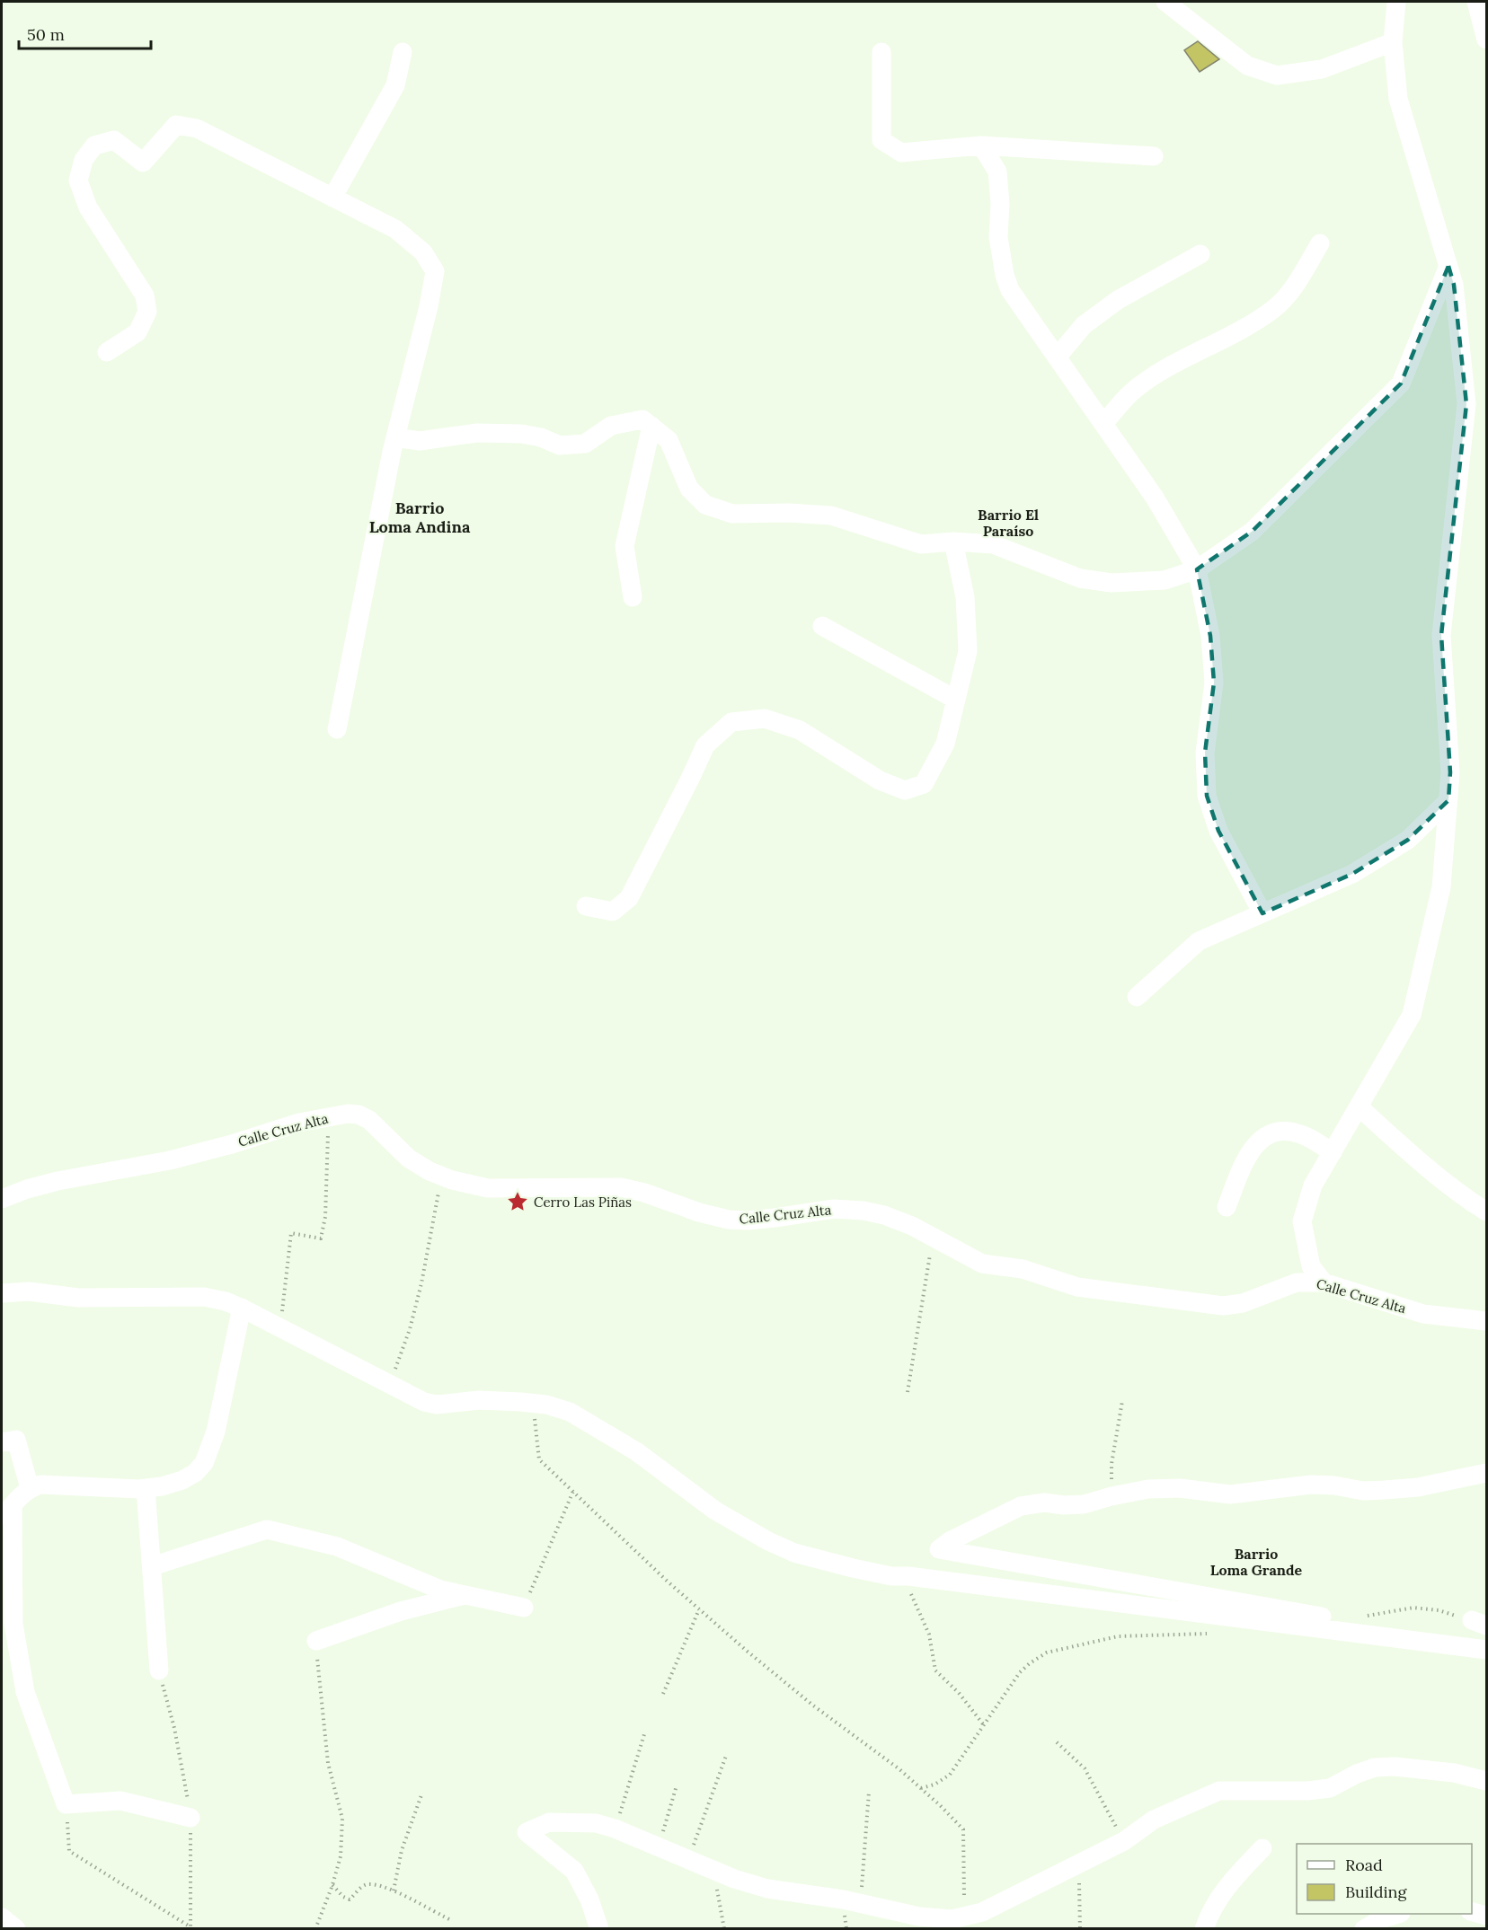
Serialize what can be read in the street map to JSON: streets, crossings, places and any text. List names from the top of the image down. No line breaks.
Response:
{"streets":{"street":["Calle Cruz Alta"]},"districts":["Barrio Loma Andina","Barrio El Paraíso","Barrio Loma Grande"],"places":{"place":["Cerro Las Piñas"]},"legend":["Road","Building"],"scale_bar":"50 m"}
